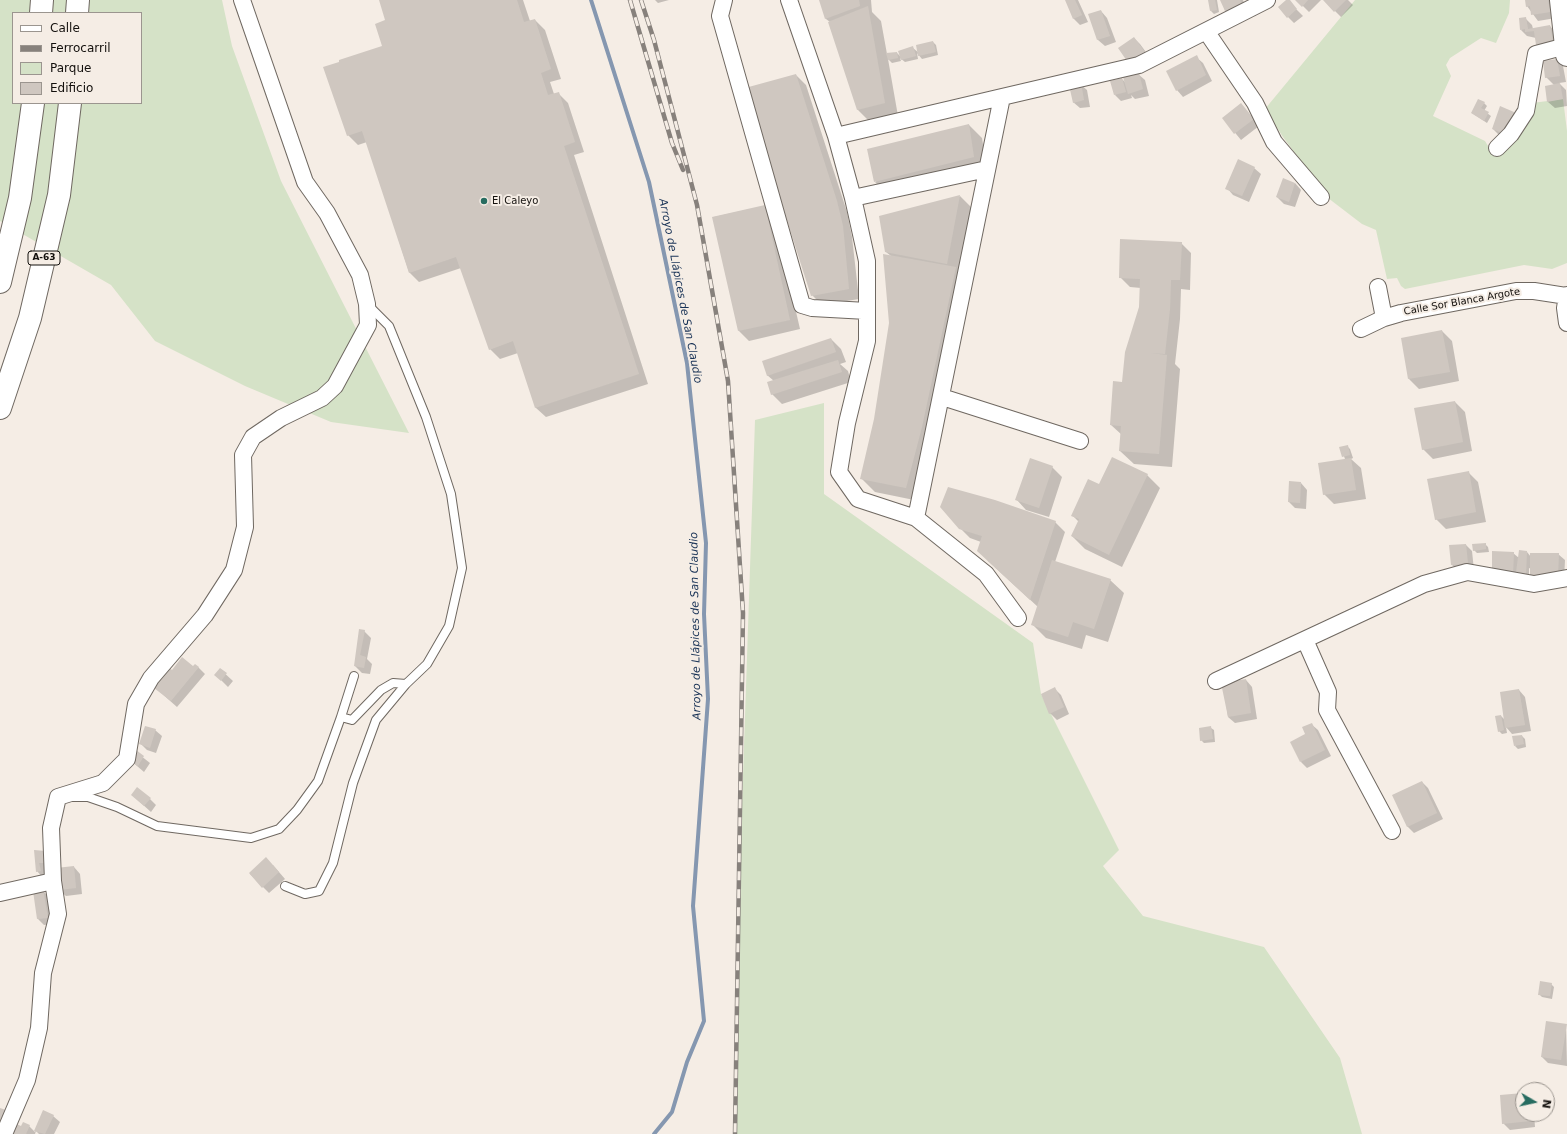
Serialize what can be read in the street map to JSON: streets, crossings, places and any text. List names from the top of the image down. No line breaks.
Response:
{"streets":{"main road":["A-63"],"street":["Calle Sor Blanca Argote"]},"water":["Arroyo de Llápices de San Claudio"],"places":["El Caleyo"],"legend":["Calle","Ferrocarril","Parque","Edificio"],"north":"right"}
